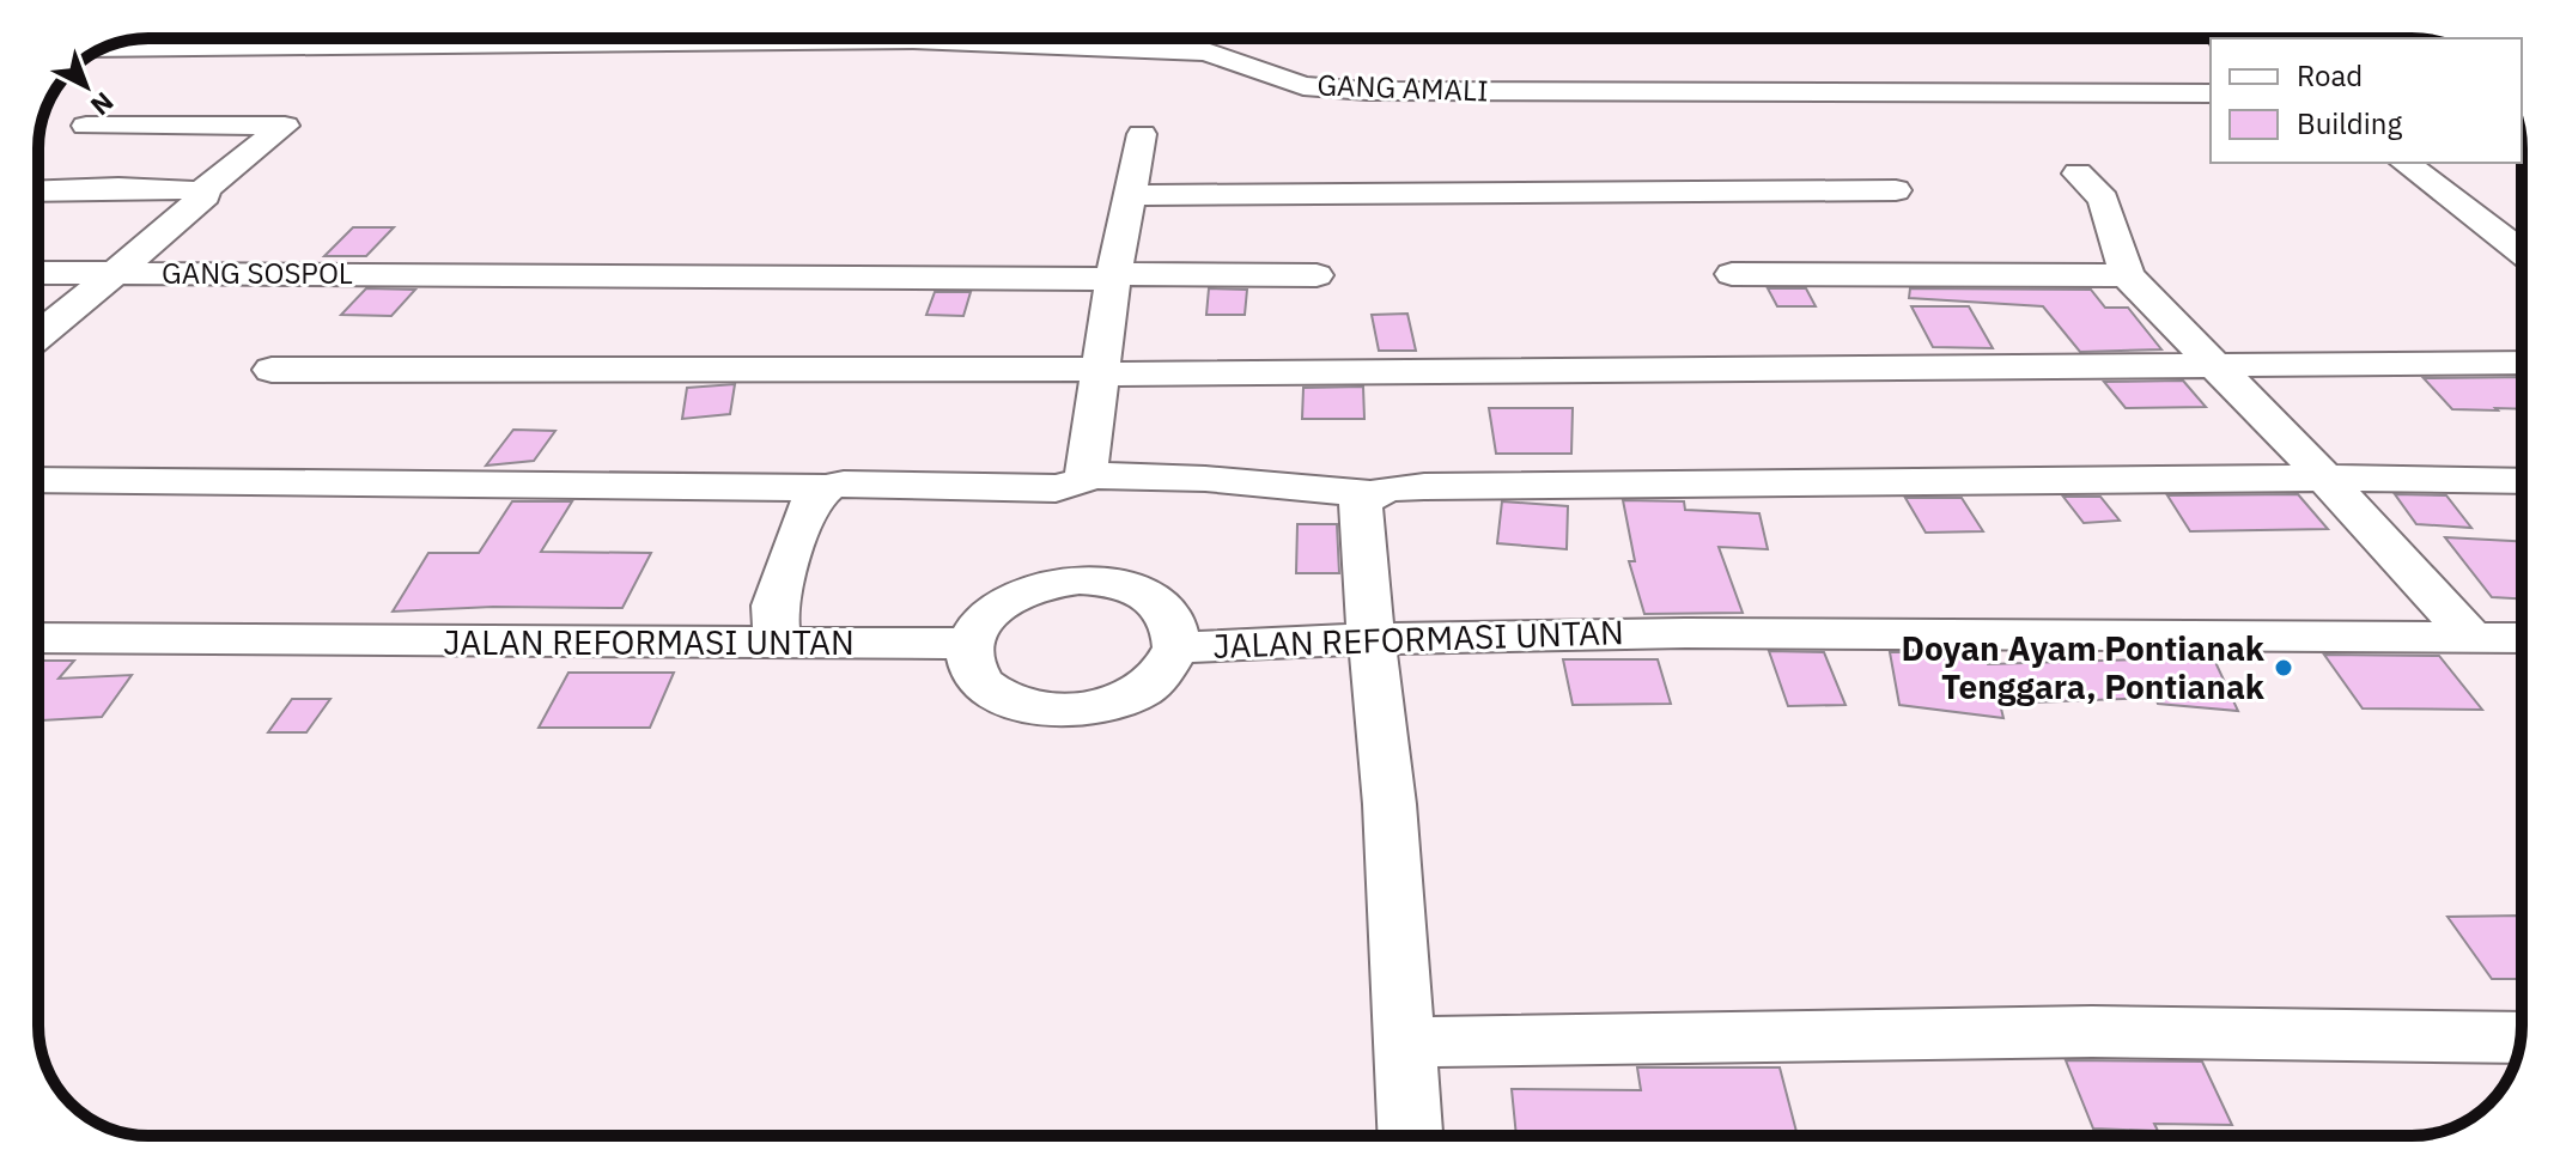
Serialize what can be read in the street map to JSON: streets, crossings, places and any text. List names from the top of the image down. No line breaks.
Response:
{"streets":{"street":["GANG AMALI","GANG SOSPOL","JALAN REFORMASI UNTAN"]},"places":["Doyan Ayam Pontianak Tenggara, Pontianak"],"legend":["Road","Building"],"north":"bottom right"}
